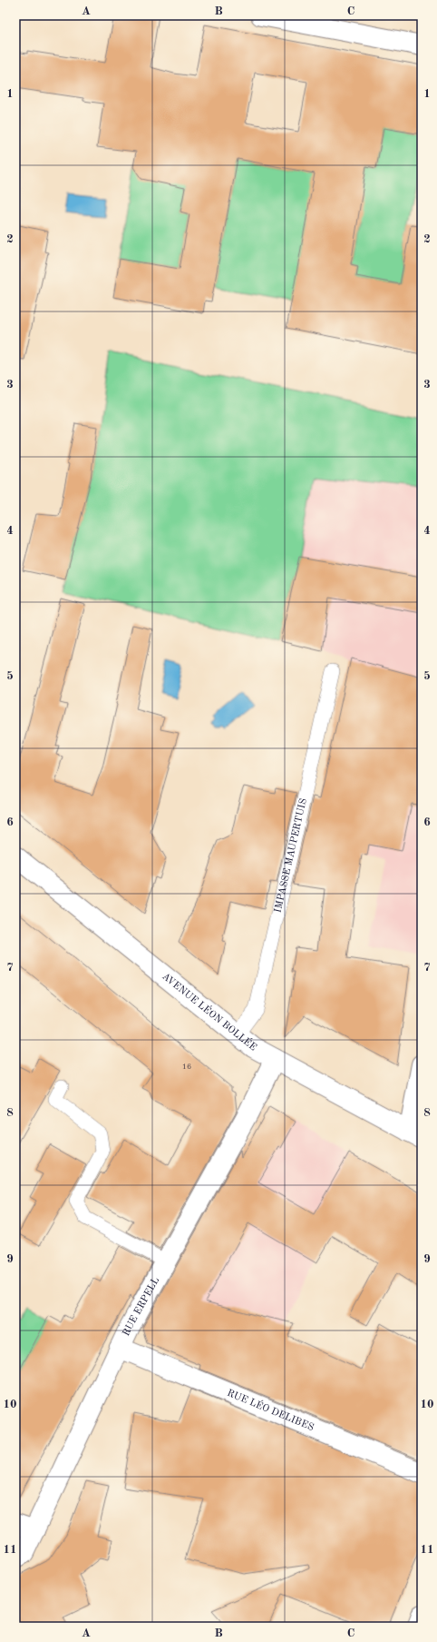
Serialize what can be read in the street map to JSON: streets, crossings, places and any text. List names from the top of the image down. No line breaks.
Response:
{"streets":{"street":["AVENUE LÉON BOLLÉE","RUE ERPELL","RUE LÉO DELIBES"],"lane":["IMPASSE MAUPERTUIS"]},"crossings":[["IMPASSE MAUPERTUIS","AVENUE LÉON BOLLÉE"],["AVENUE LÉON BOLLÉE","RUE ERPELL"],["RUE ERPELL","RUE LÉO DELIBES"]],"house_numbers":["16"],"grid":{"columns":["A","B","C"],"rows":["1","2","3","4","5","6","7","8","9","10","11"]}}
